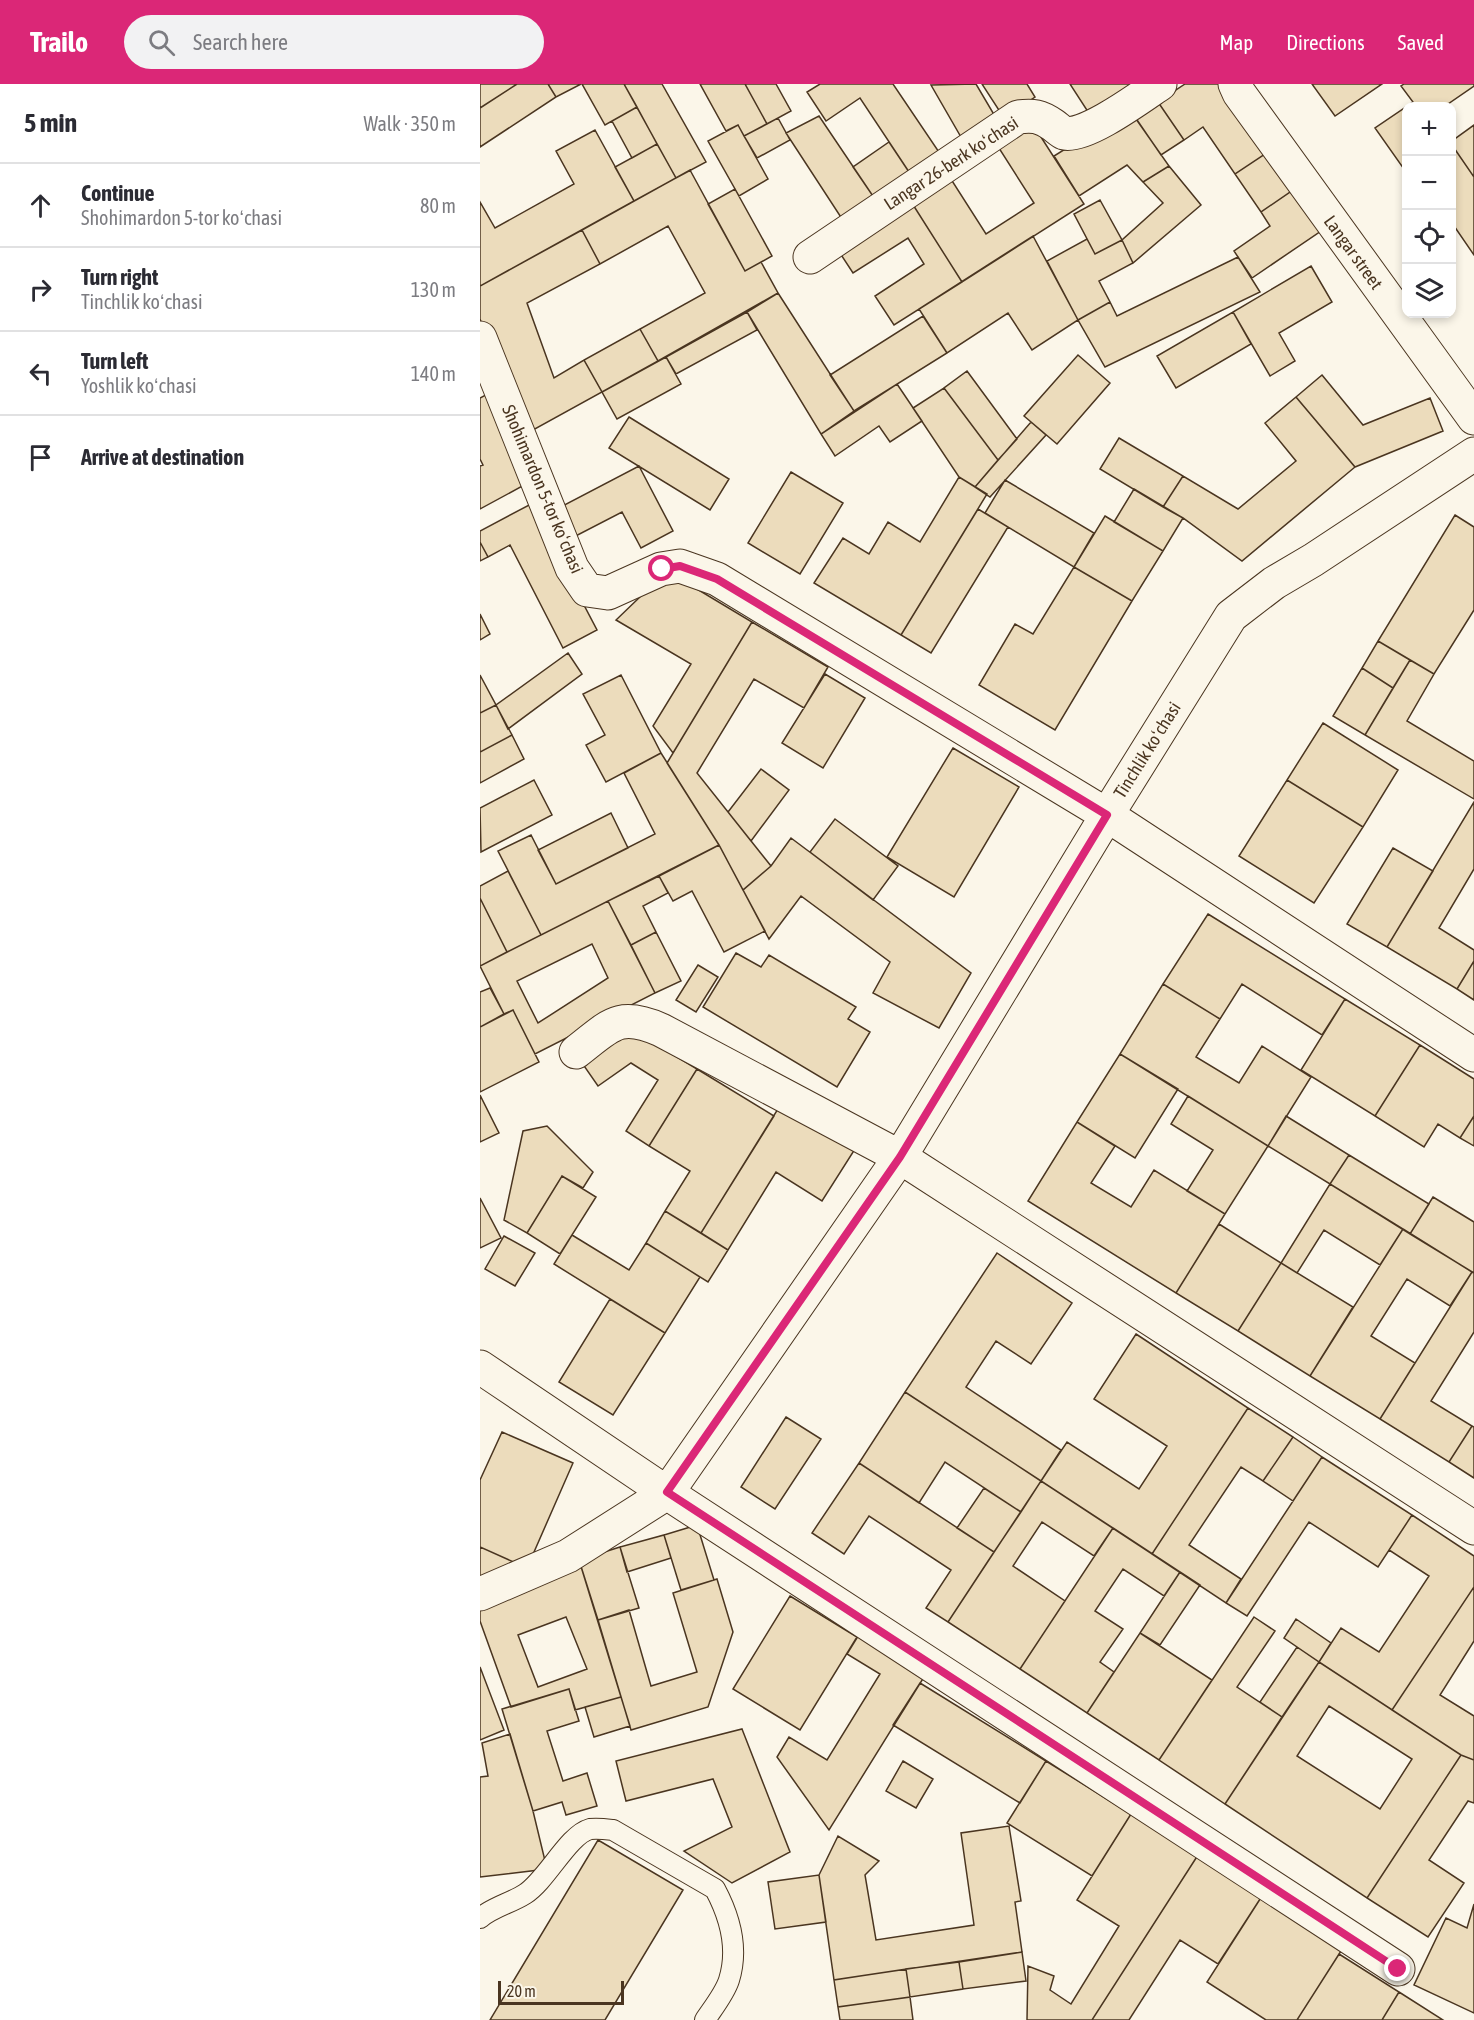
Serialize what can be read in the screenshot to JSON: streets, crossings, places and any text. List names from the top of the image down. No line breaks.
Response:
{"streets":{"street":["Langar 26-berk koʻchasi","Langar street","Shohimardon 5-tor koʻchasi","Tinchlik koʻchasi"]},"crossings":[["Shohimardon 5-tor koʻchasi","Tinchlik koʻchasi"]],"scale_bar":"20 m","page":{"header":"Trailo","search":"Search here","nav":["Map","Directions","Saved"],"heading":["5 min","Walk · 350 m"],"map_buttons":["+","−"],"list":[["Continue","Shohimardon 5-tor koʻchasi","80 m"],["Turn right","Tinchlik koʻchasi","130 m"],["Turn left","Yoshlik koʻchasi","140 m"],"Arrive at destination"],"scale":"20 m"}}
